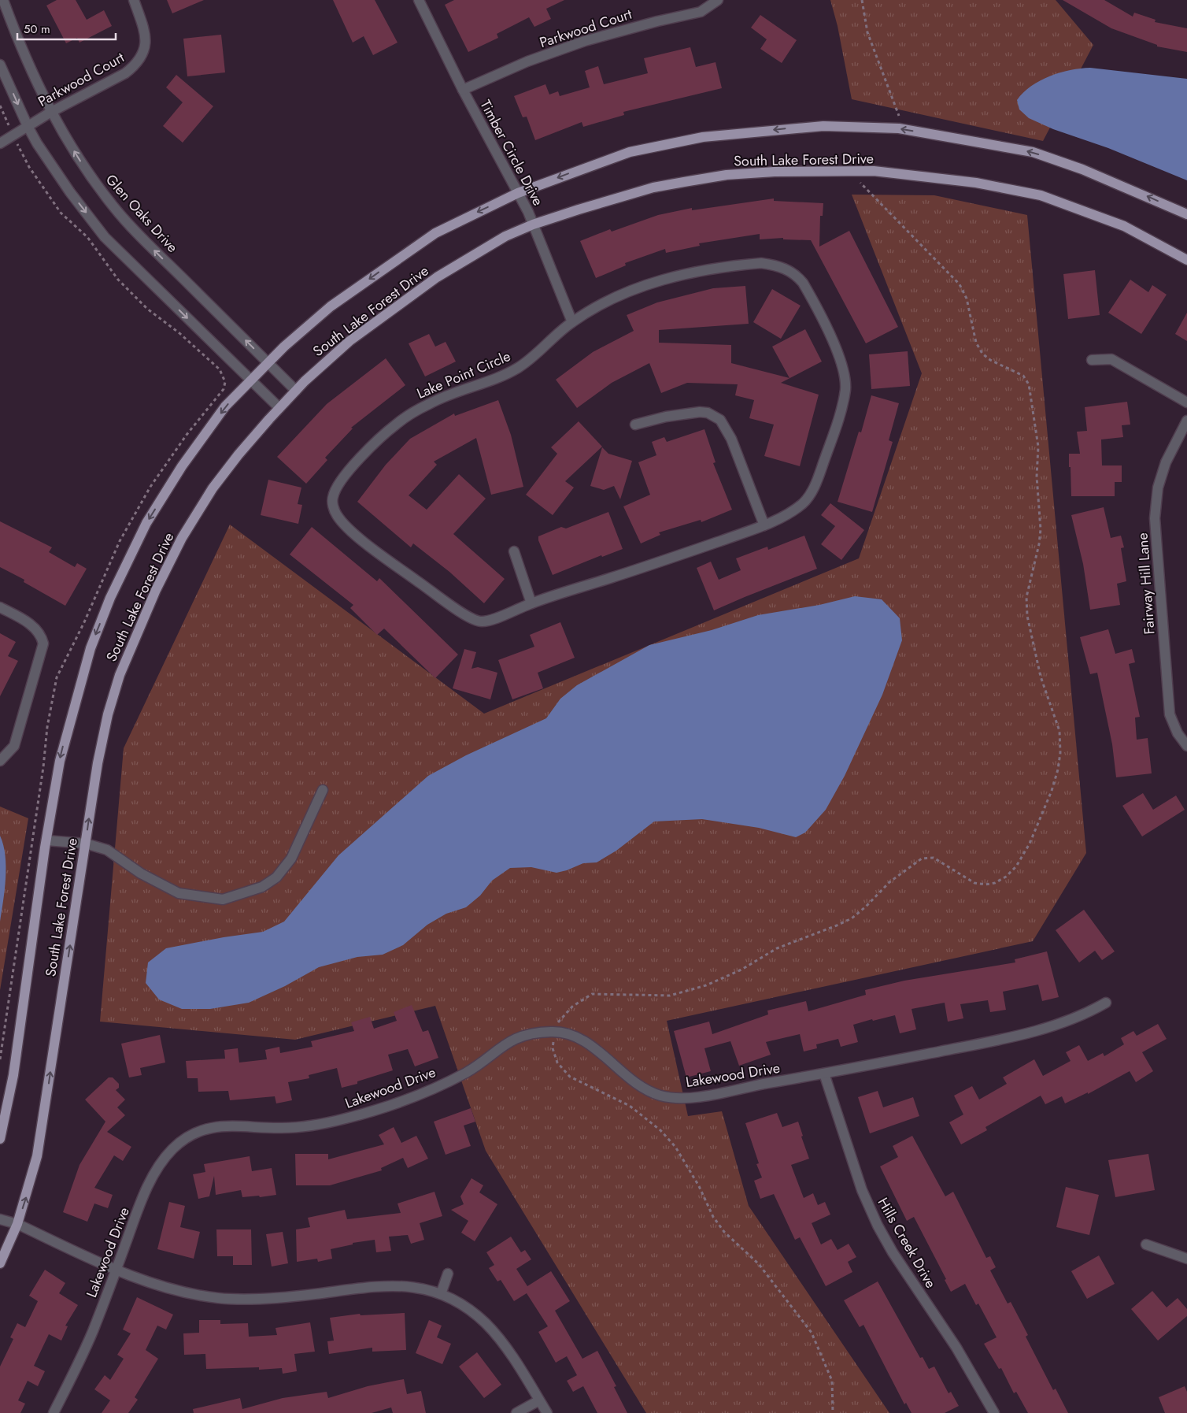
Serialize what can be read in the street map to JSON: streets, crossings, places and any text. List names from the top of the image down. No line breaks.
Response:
{"streets":{"main road":["South Lake Forest Drive"],"street":["Parkwood Court","Timber Circle Drive","Glen Oaks Drive","Lake Point Circle","Fairway Hill Lane","Lakewood Drive","Hills Creek Drive"]},"crossings":[["Parkwood Court","Timber Circle Drive"],["Parkwood Court","Glen Oaks Drive"],["Timber Circle Drive","South Lake Forest Drive"],["Timber Circle Drive","Lake Point Circle"],["South Lake Forest Drive","Glen Oaks Drive"],["Lakewood Drive","Hills Creek Drive"]],"scale_bar":"50 m"}
